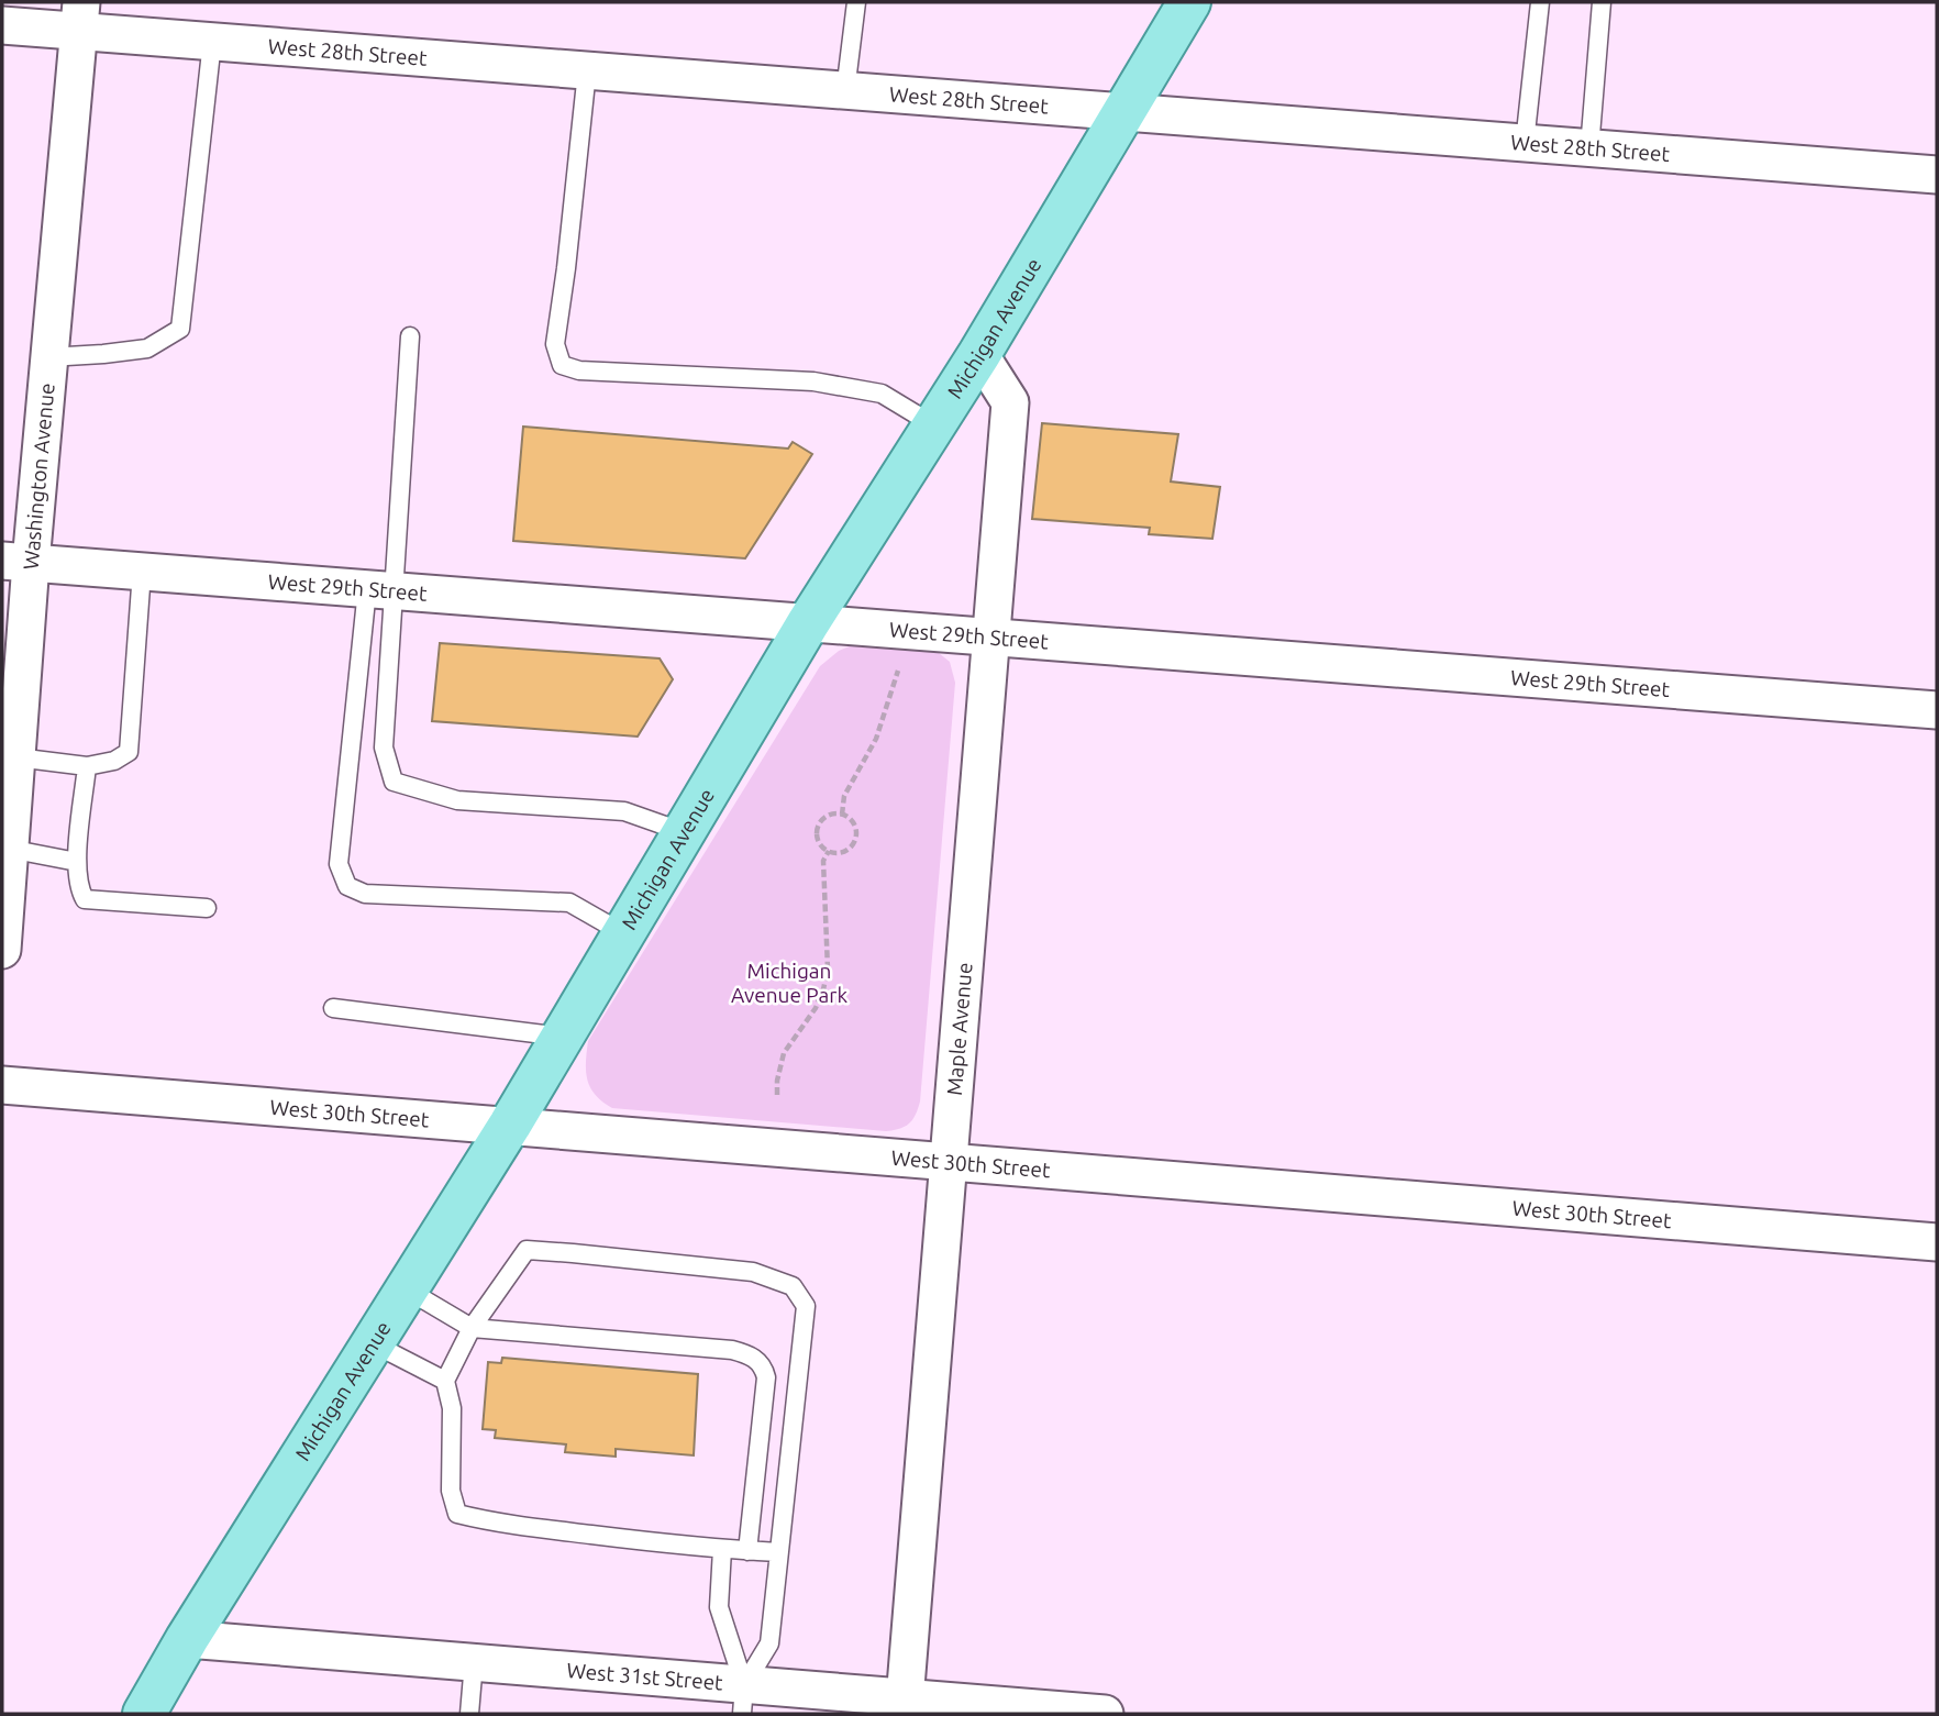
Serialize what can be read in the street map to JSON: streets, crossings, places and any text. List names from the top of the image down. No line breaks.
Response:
{"streets":{"main road":["Michigan Avenue"],"street":["West 28th Street","Washington Avenue","West 29th Street","Maple Avenue","West 30th Street","West 31st Street"]},"crossings":[["West 28th Street","Michigan Avenue"],["West 28th Street","Washington Avenue"],["Michigan Avenue","West 29th Street"],["Michigan Avenue","Maple Avenue"],["Michigan Avenue","West 30th Street"],["Michigan Avenue","West 31st Street"],["Washington Avenue","West 29th Street"],["West 29th Street","Maple Avenue"],["Maple Avenue","West 30th Street"],["Maple Avenue","West 31st Street"]],"parks":["Michigan Avenue Park"]}
